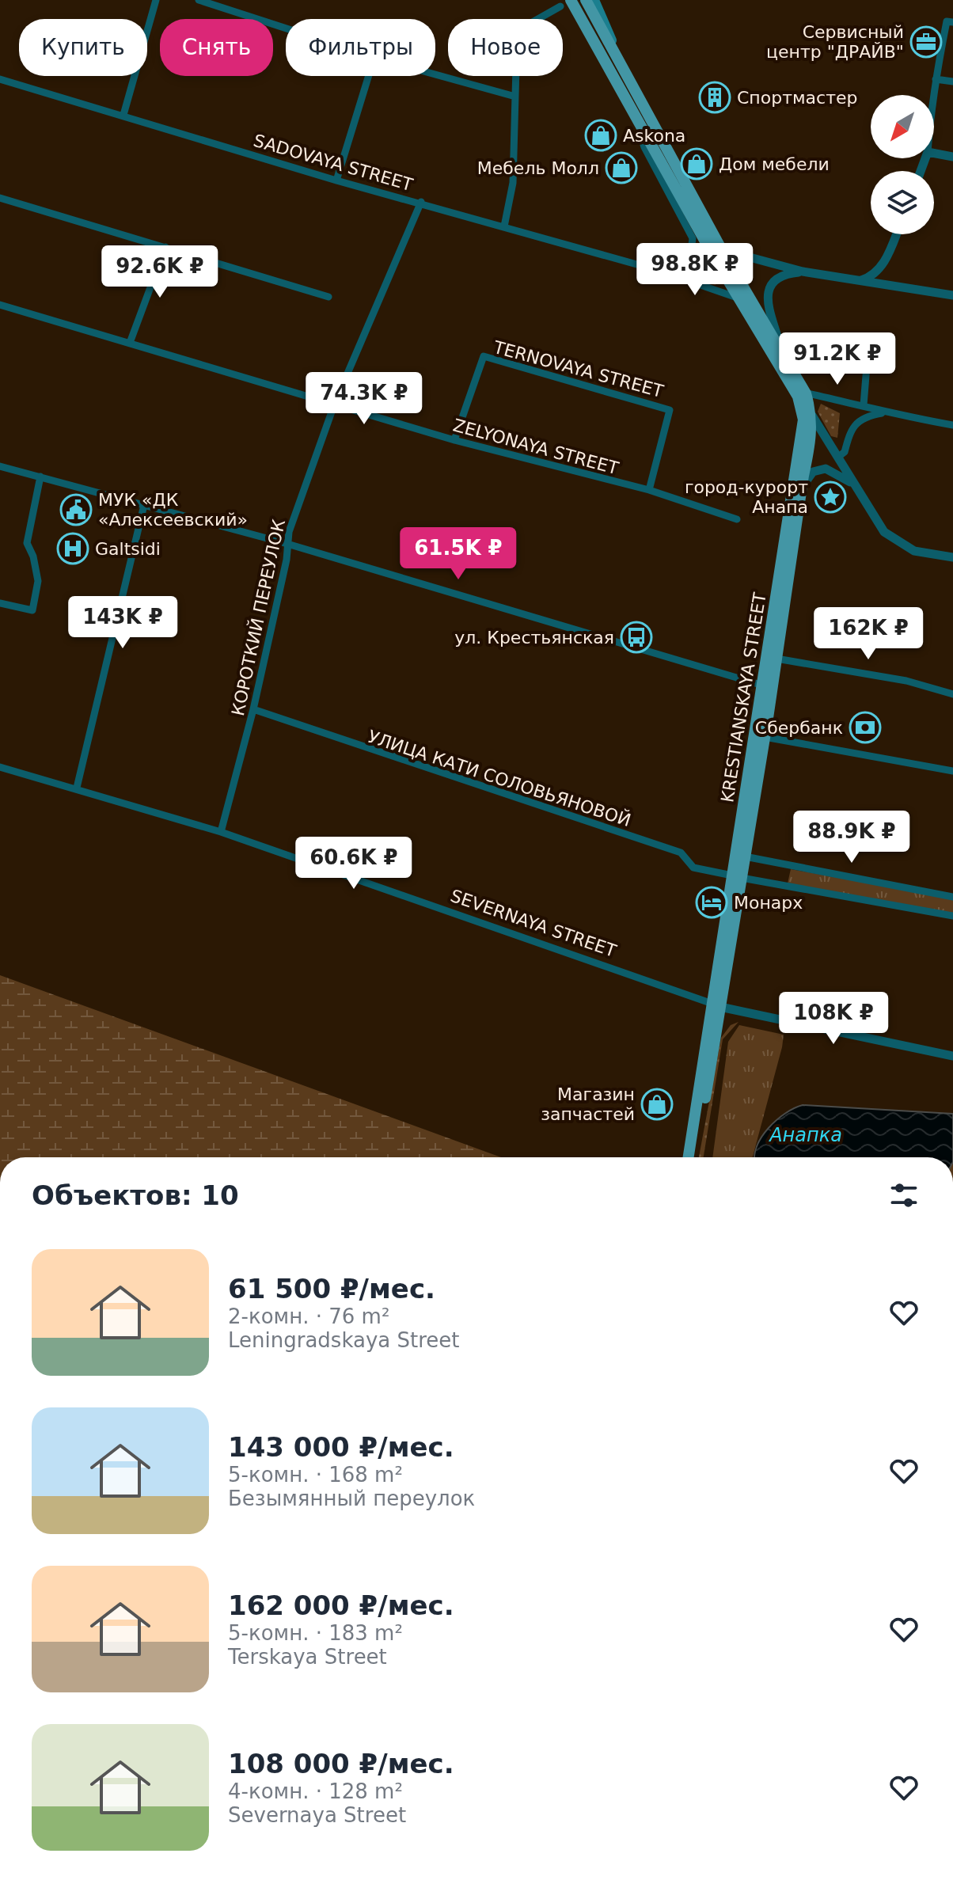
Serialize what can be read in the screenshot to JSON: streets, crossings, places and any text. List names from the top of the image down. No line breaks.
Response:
{"streets":{"main road":["KRESTIANSKAYA STREET"],"street":["SADOVAYA STREET","TERNOVAYA STREET","ZELYONAYA STREET","КОРОТКИЙ ПЕРЕУЛОК","УЛИЦА КАТИ СОЛОВЬЯНОВОЙ","SEVERNAYA STREET"]},"crossings":[["SADOVAYA STREET","КОРОТКИЙ ПЕРЕУЛОК"],["SADOVAYA STREET","KRESTIANSKAYA STREET"],["TERNOVAYA STREET","ZELYONAYA STREET"],["ZELYONAYA STREET","КОРОТКИЙ ПЕРЕУЛОК"],["КОРОТКИЙ ПЕРЕУЛОК","УЛИЦА КАТИ СОЛОВЬЯНОВОЙ"],["КОРОТКИЙ ПЕРЕУЛОК","SEVERNAYA STREET"],["KRESTIANSKAYA STREET","УЛИЦА КАТИ СОЛОВЬЯНОВОЙ"],["KRESTIANSKAYA STREET","SEVERNAYA STREET"]],"water":["Анапка"],"places":{"office":["Сервисный центр \"ДРАЙВ\""],"building":["Спортмастер"],"shop":["Askona","Дом мебели","Мебель Молл","Магазин запчастей"],"place":["город-курорт Анапа"],"public building":["МУК «ДК «Алексеевский»"],"hospital":["Galtsidi"],"bus stop":["ул. Крестьянская"],"bank":["Сбербанк"],"hotel":["Монарх"]},"north":"bottom left","page":{"chip":["Купить","Снять","Фильтры","Новое"],"price":["98.8K ₽","92.6K ₽","91.2K ₽","74.3K ₽","61.5K ₽","143K ₽","162K ₽","88.9K ₽","60.6K ₽","108K ₽"],"heading":"Объектов: 10","list":[{"name":"61 500 ₽/мес.","note":"2-комн. · 76 m² · Leningradskaya Street"},{"name":"143 000 ₽/мес.","note":"5-комн. · 168 m² · Безымянный переулок"},{"name":"162 000 ₽/мес.","note":"5-комн. · 183 m² · Terskaya Street"},{"name":"108 000 ₽/мес.","note":"4-комн. · 128 m² · Severnaya Street"}]}}
